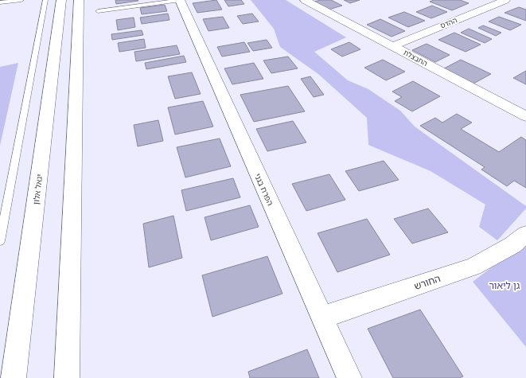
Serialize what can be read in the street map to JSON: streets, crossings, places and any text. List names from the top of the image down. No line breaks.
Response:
{"streets":{"street":["ההדס","החבצלת","יגאל אלון","הפרח בגני","החורש"]},"crossings":[["ההדס","החבצלת"],["הפרח בגני","החורש"]],"parks":["גן ליאור"]}
